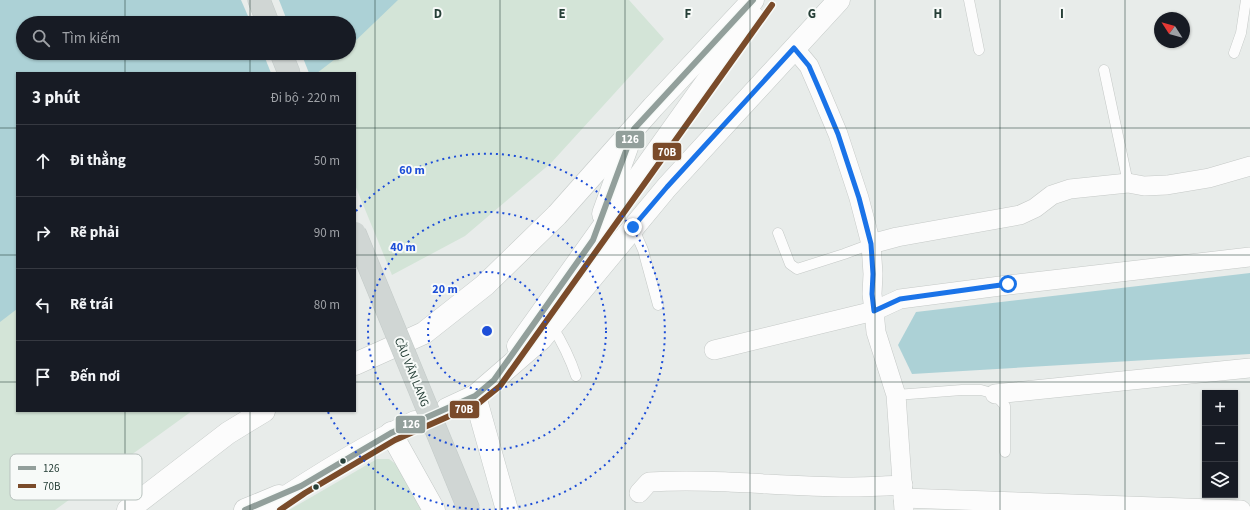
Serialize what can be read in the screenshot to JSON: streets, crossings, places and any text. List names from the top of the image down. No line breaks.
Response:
{"streets":{"main road":["CẦU VĂN LANG"]},"lines":["transit line 126","transit line 70B"],"legend":["126","70B"],"north":"top left","page":{"search":"Tìm kiếm","heading":["3 phút","Đi bộ · 220 m"],"list":[["Đi thẳng","50 m"],["Rẽ phải","90 m"],["Rẽ trái","80 m"],"Đến nơi"],"map_buttons":["+","−"]},"grid":{"columns":["D","E","F","G","H","I"]},"rings":["60 m","40 m","20 m"]}
